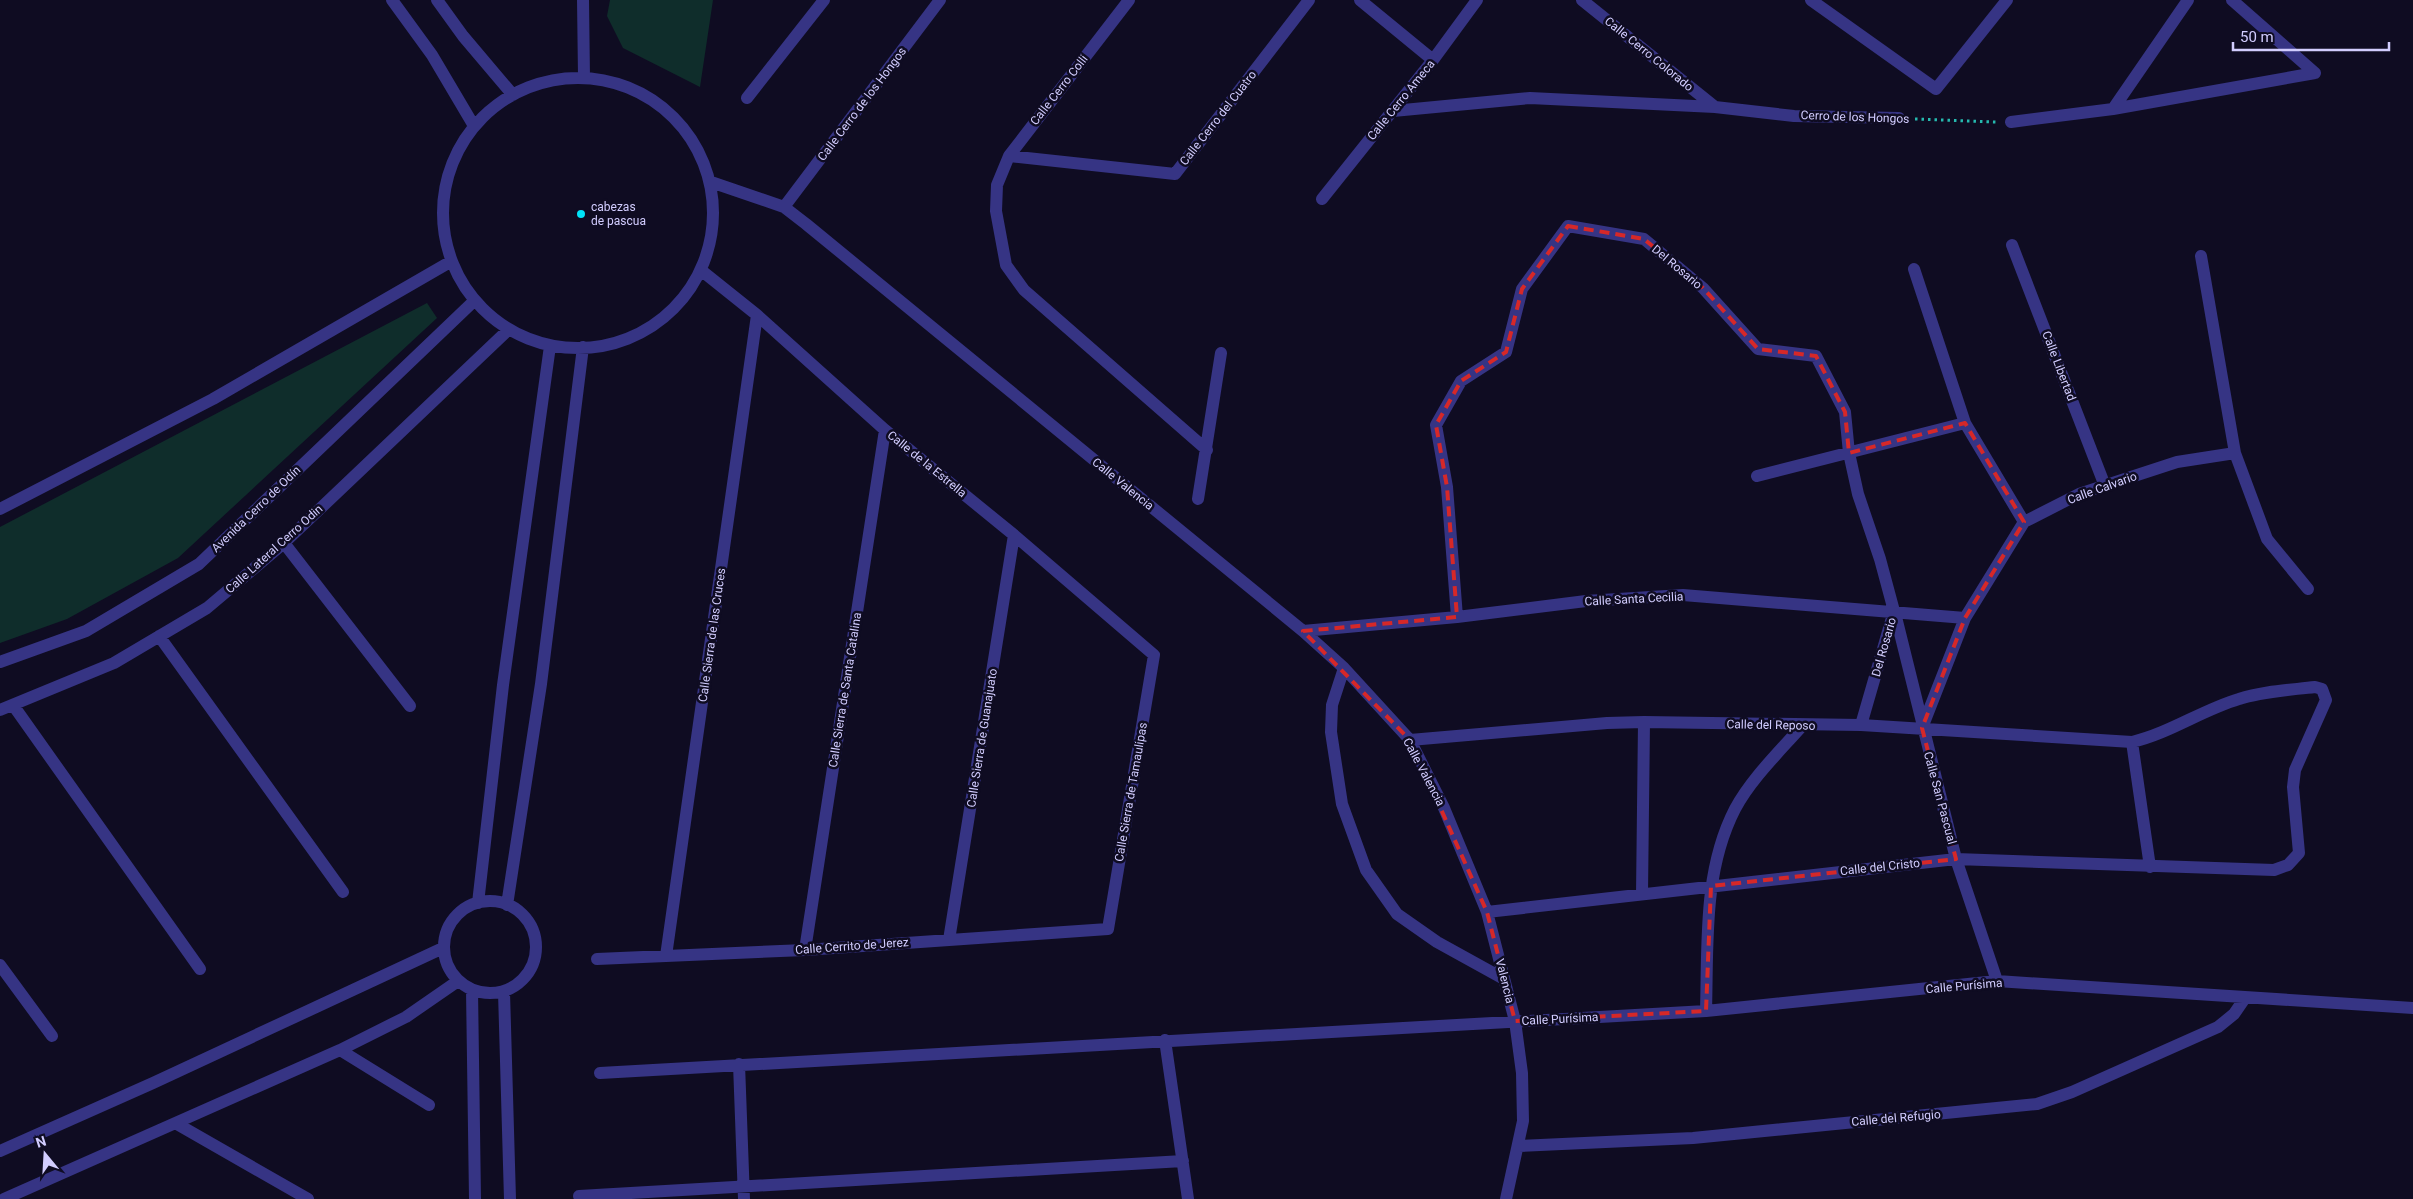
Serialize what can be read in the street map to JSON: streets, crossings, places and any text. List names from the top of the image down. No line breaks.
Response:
{"streets":{"street":["Calle Cerro Colorado","Calle Cerro Colli","Calle Cerro Ameca","Calle Cerro de los Hongos","Cerro de los Hongos","Calle Cerro del Cuatro","Del Rosario","Calle Libertad","Calle de la Estrella","Calle Valencia","Calle Calvario","Avenida Cerro de Odín","Calle Lateral Cerro Odin","Calle Santa Cecilia","Calle Sierra de las Cruces","Calle Sierra de Santa Catalina","Calle del Reposo","Calle Sierra de Guanajuato","Calle Sierra de Tamaulipas","Calle San Pascual","Calle del Cristo","Calle Cerrito de Jerez","Valencia","Calle Purísima","Calle del Refugio"]},"crossings":[["Calle Cerro Colorado","Cerro de los Hongos"],["Calle Cerro Colli","Calle Cerro del Cuatro"],["Calle Cerro Ameca","Cerro de los Hongos"],["Calle Cerro de los Hongos","Calle Valencia"],["Del Rosario","Calle Santa Cecilia"],["Del Rosario","Calle del Reposo"],["Del Rosario","Calle San Pascual"],["Calle Libertad","Calle Calvario"],["Calle de la Estrella","Calle Sierra de las Cruces"],["Calle de la Estrella","Calle Sierra de Santa Catalina"],["Calle de la Estrella","Calle Sierra de Guanajuato"],["Calle de la Estrella","Calle Sierra de Tamaulipas"],["Calle Valencia","Calle Santa Cecilia"],["Calle Valencia","Calle del Reposo"],["Calle Valencia","Valencia"],["Calle Santa Cecilia","Calle San Pascual"],["Calle Sierra de las Cruces","Calle Cerrito de Jerez"],["Calle Sierra de Santa Catalina","Calle Cerrito de Jerez"],["Calle del Reposo","Calle San Pascual"],["Calle del Reposo","Calle del Cristo"],["Calle Sierra de Guanajuato","Calle Cerrito de Jerez"],["Calle Sierra de Tamaulipas","Calle Cerrito de Jerez"],["Calle San Pascual","Calle del Cristo"],["Calle San Pascual","Calle Purísima"],["Calle del Cristo","Valencia"],["Valencia","Calle Purísima"],["Valencia","Calle del Refugio"],["Calle Purísima","Calle del Refugio"]],"places":["cabezas de pascua"],"scale_bar":"50 m","north":"top"}
